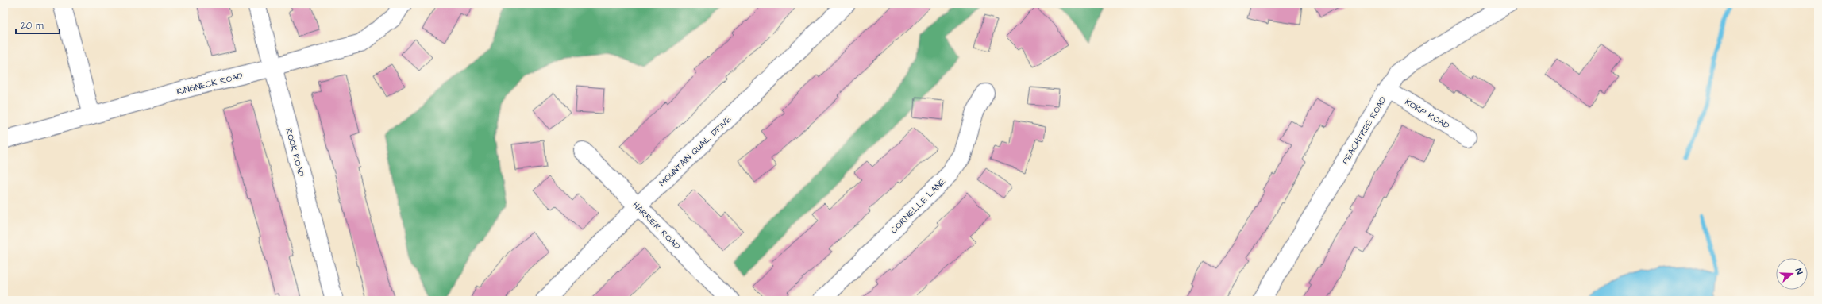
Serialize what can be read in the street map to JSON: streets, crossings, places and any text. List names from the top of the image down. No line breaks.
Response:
{"streets":{"street":["RINGNECK ROAD","KORP ROAD","PEACHTREE ROAD","MOUNTAIN QUAIL DRIVE","ROOK ROAD","CORNIELLE LANE","HARRIER ROAD"]},"crossings":[["RINGNECK ROAD","ROOK ROAD"],["KORP ROAD","PEACHTREE ROAD"],["MOUNTAIN QUAIL DRIVE","HARRIER ROAD"]],"scale_bar":"20 m","north":"right"}
